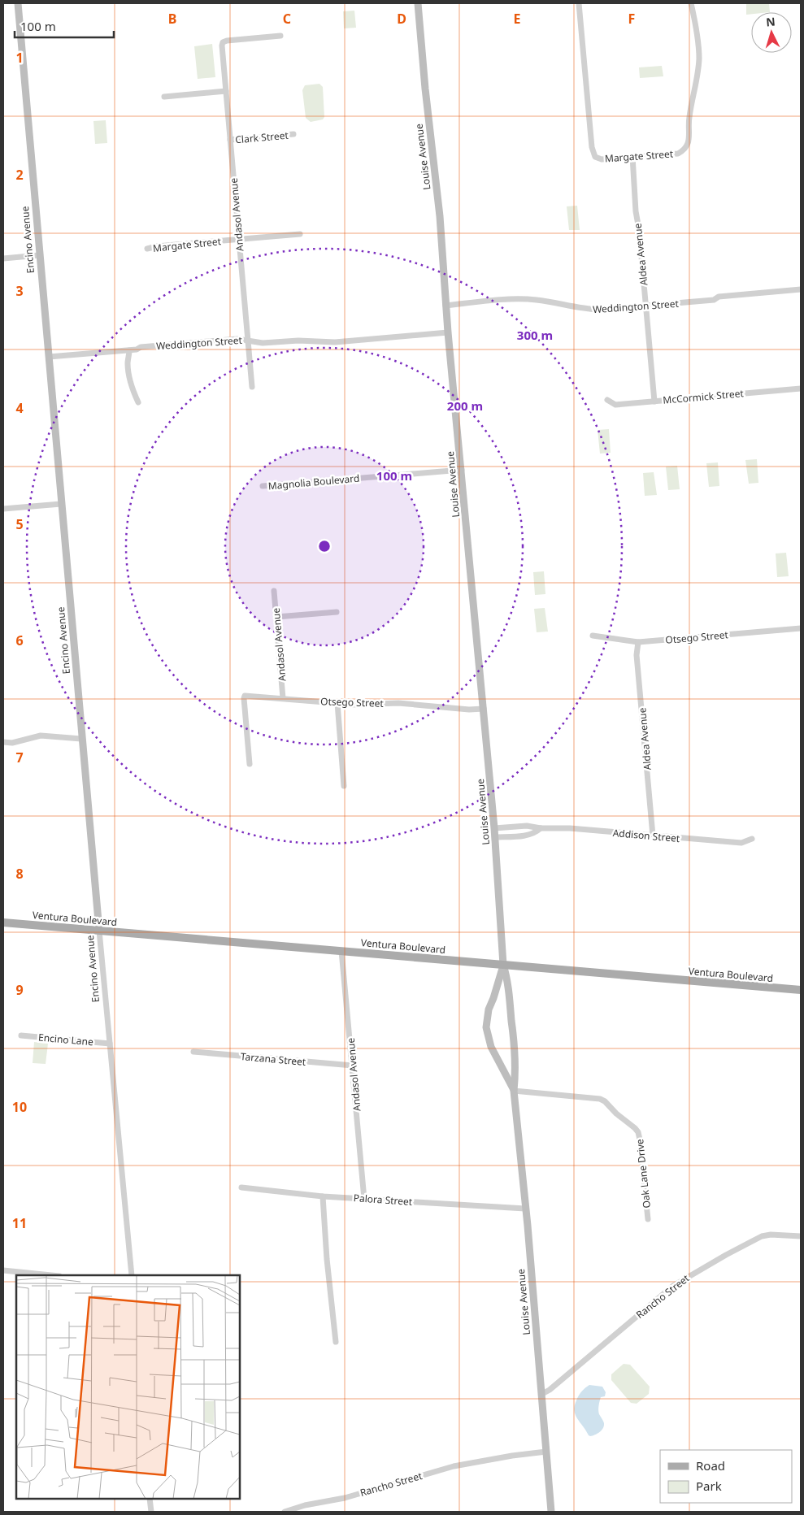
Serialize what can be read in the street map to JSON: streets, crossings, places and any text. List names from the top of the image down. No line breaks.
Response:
{"streets":{"main road":["Ventura Boulevard"],"street":["Clark Street","Margate Street","Louise Avenue","Andasol Avenue","Encino Avenue","Aldea Avenue","Weddington Street","McCormick Street","Magnolia Boulevard","Otsego Street","Addison Street","Encino Lane","Tarzana Street","Oak Lane Drive","Palora Street","Rancho Street"]},"crossings":[["Clark Street","Andasol Avenue"],["Margate Street","Andasol Avenue"],["Margate Street","Aldea Avenue"],["Louise Avenue","Weddington Street"],["Louise Avenue","Magnolia Boulevard"],["Louise Avenue","Otsego Street"],["Louise Avenue","Addison Street"],["Louise Avenue","Ventura Boulevard"],["Louise Avenue","Oak Lane Drive"],["Louise Avenue","Palora Street"],["Louise Avenue","Rancho Street"],["Andasol Avenue","Weddington Street"],["Andasol Avenue","Otsego Street"],["Andasol Avenue","Ventura Boulevard"],["Andasol Avenue","Tarzana Street"],["Andasol Avenue","Palora Street"],["Encino Avenue","Weddington Street"],["Encino Avenue","Ventura Boulevard"],["Encino Avenue","Encino Lane"],["Aldea Avenue","Weddington Street"],["Aldea Avenue","McCormick Street"],["Aldea Avenue","Otsego Street"],["Aldea Avenue","Addison Street"]],"legend":["Road","Park"],"scale_bar":"100 m","north":"top","grid":{"columns":["B","C","D","E","F"],"rows":["1","2","3","4","5","6","7","8","9","10","11"]},"rings":["300 m","200 m","100 m"]}
